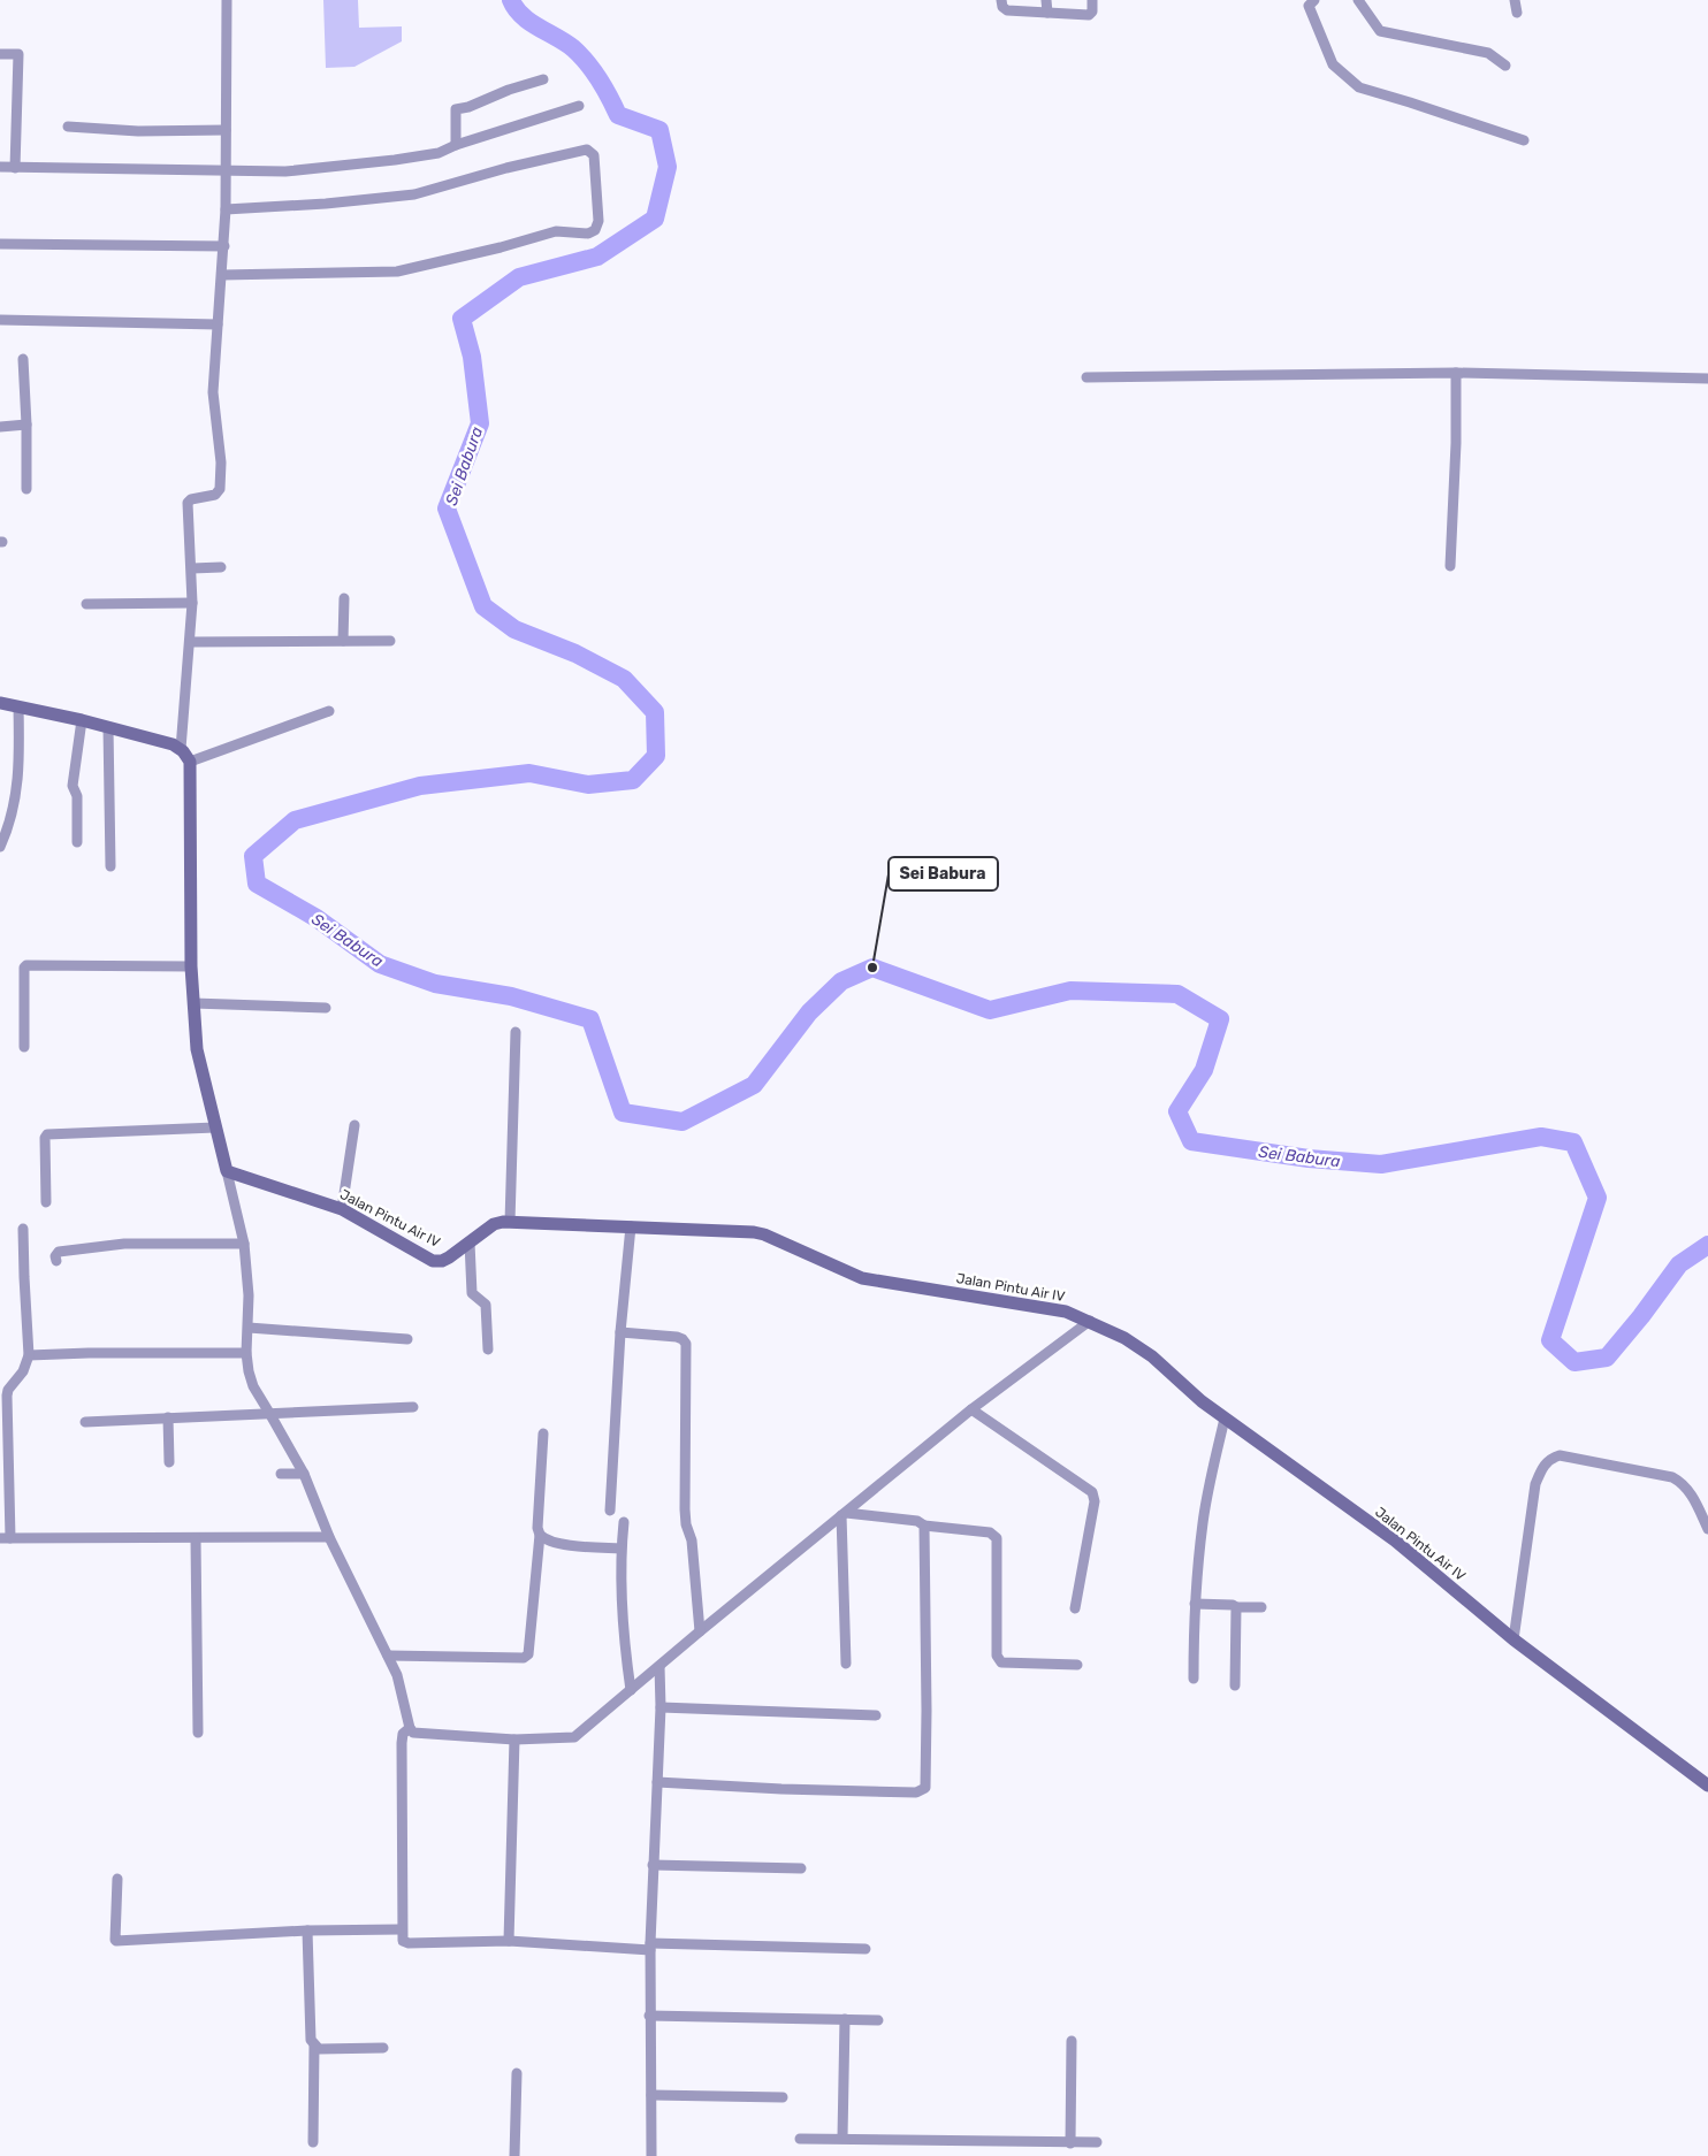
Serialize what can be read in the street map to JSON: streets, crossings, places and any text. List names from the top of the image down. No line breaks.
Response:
{"streets":{"main road":["Jalan Pintu Air IV"]},"water":["Sei Babura"],"places":["Sei Babura"]}
